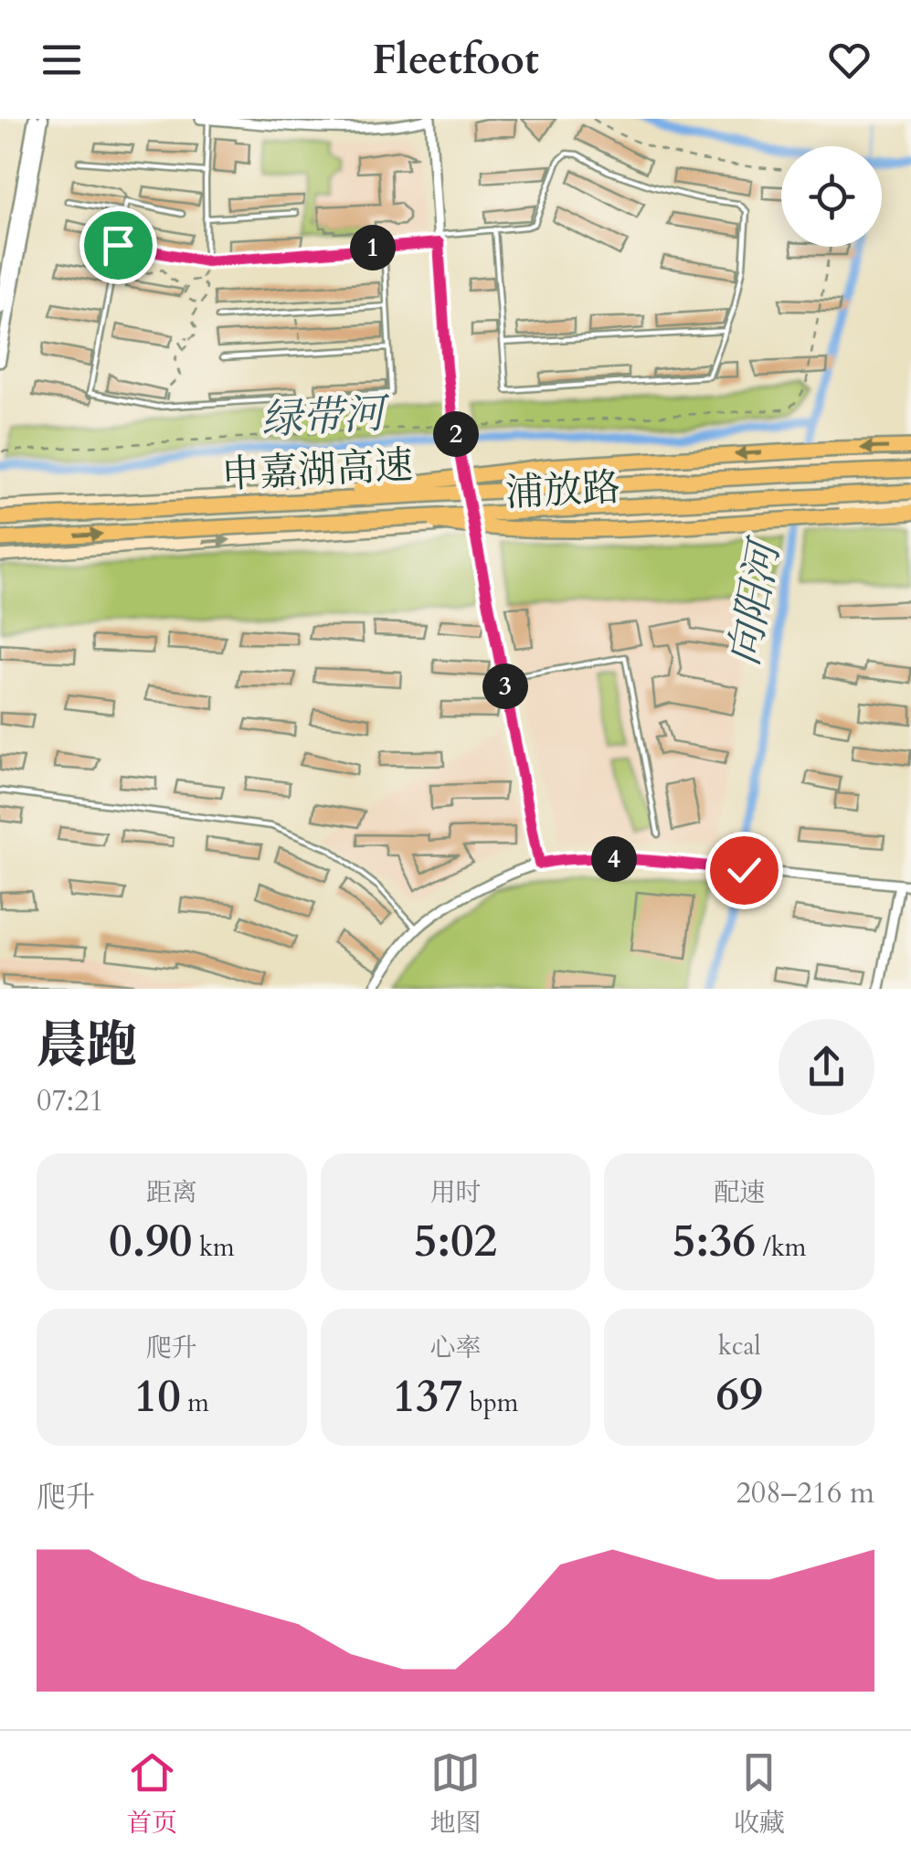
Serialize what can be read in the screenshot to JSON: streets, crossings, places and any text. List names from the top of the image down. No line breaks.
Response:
{"streets":{"highway":["申嘉湖高速"],"main road":["浦放路"]},"water":["绿带河","向阳河"],"page":{"header":"Fleetfoot","pins":["1","2","3","4"],"heading":["晨跑","07:21"],"stats":[["距离","0.90 km"],["用时","5:02"],["配速","5:36 /km"],["爬升","10 m"],["心率","137 bpm"],["kcal","69"]],"chart":["爬升","208–216 m"],"tabs":["首页","地图","收藏"]}}
